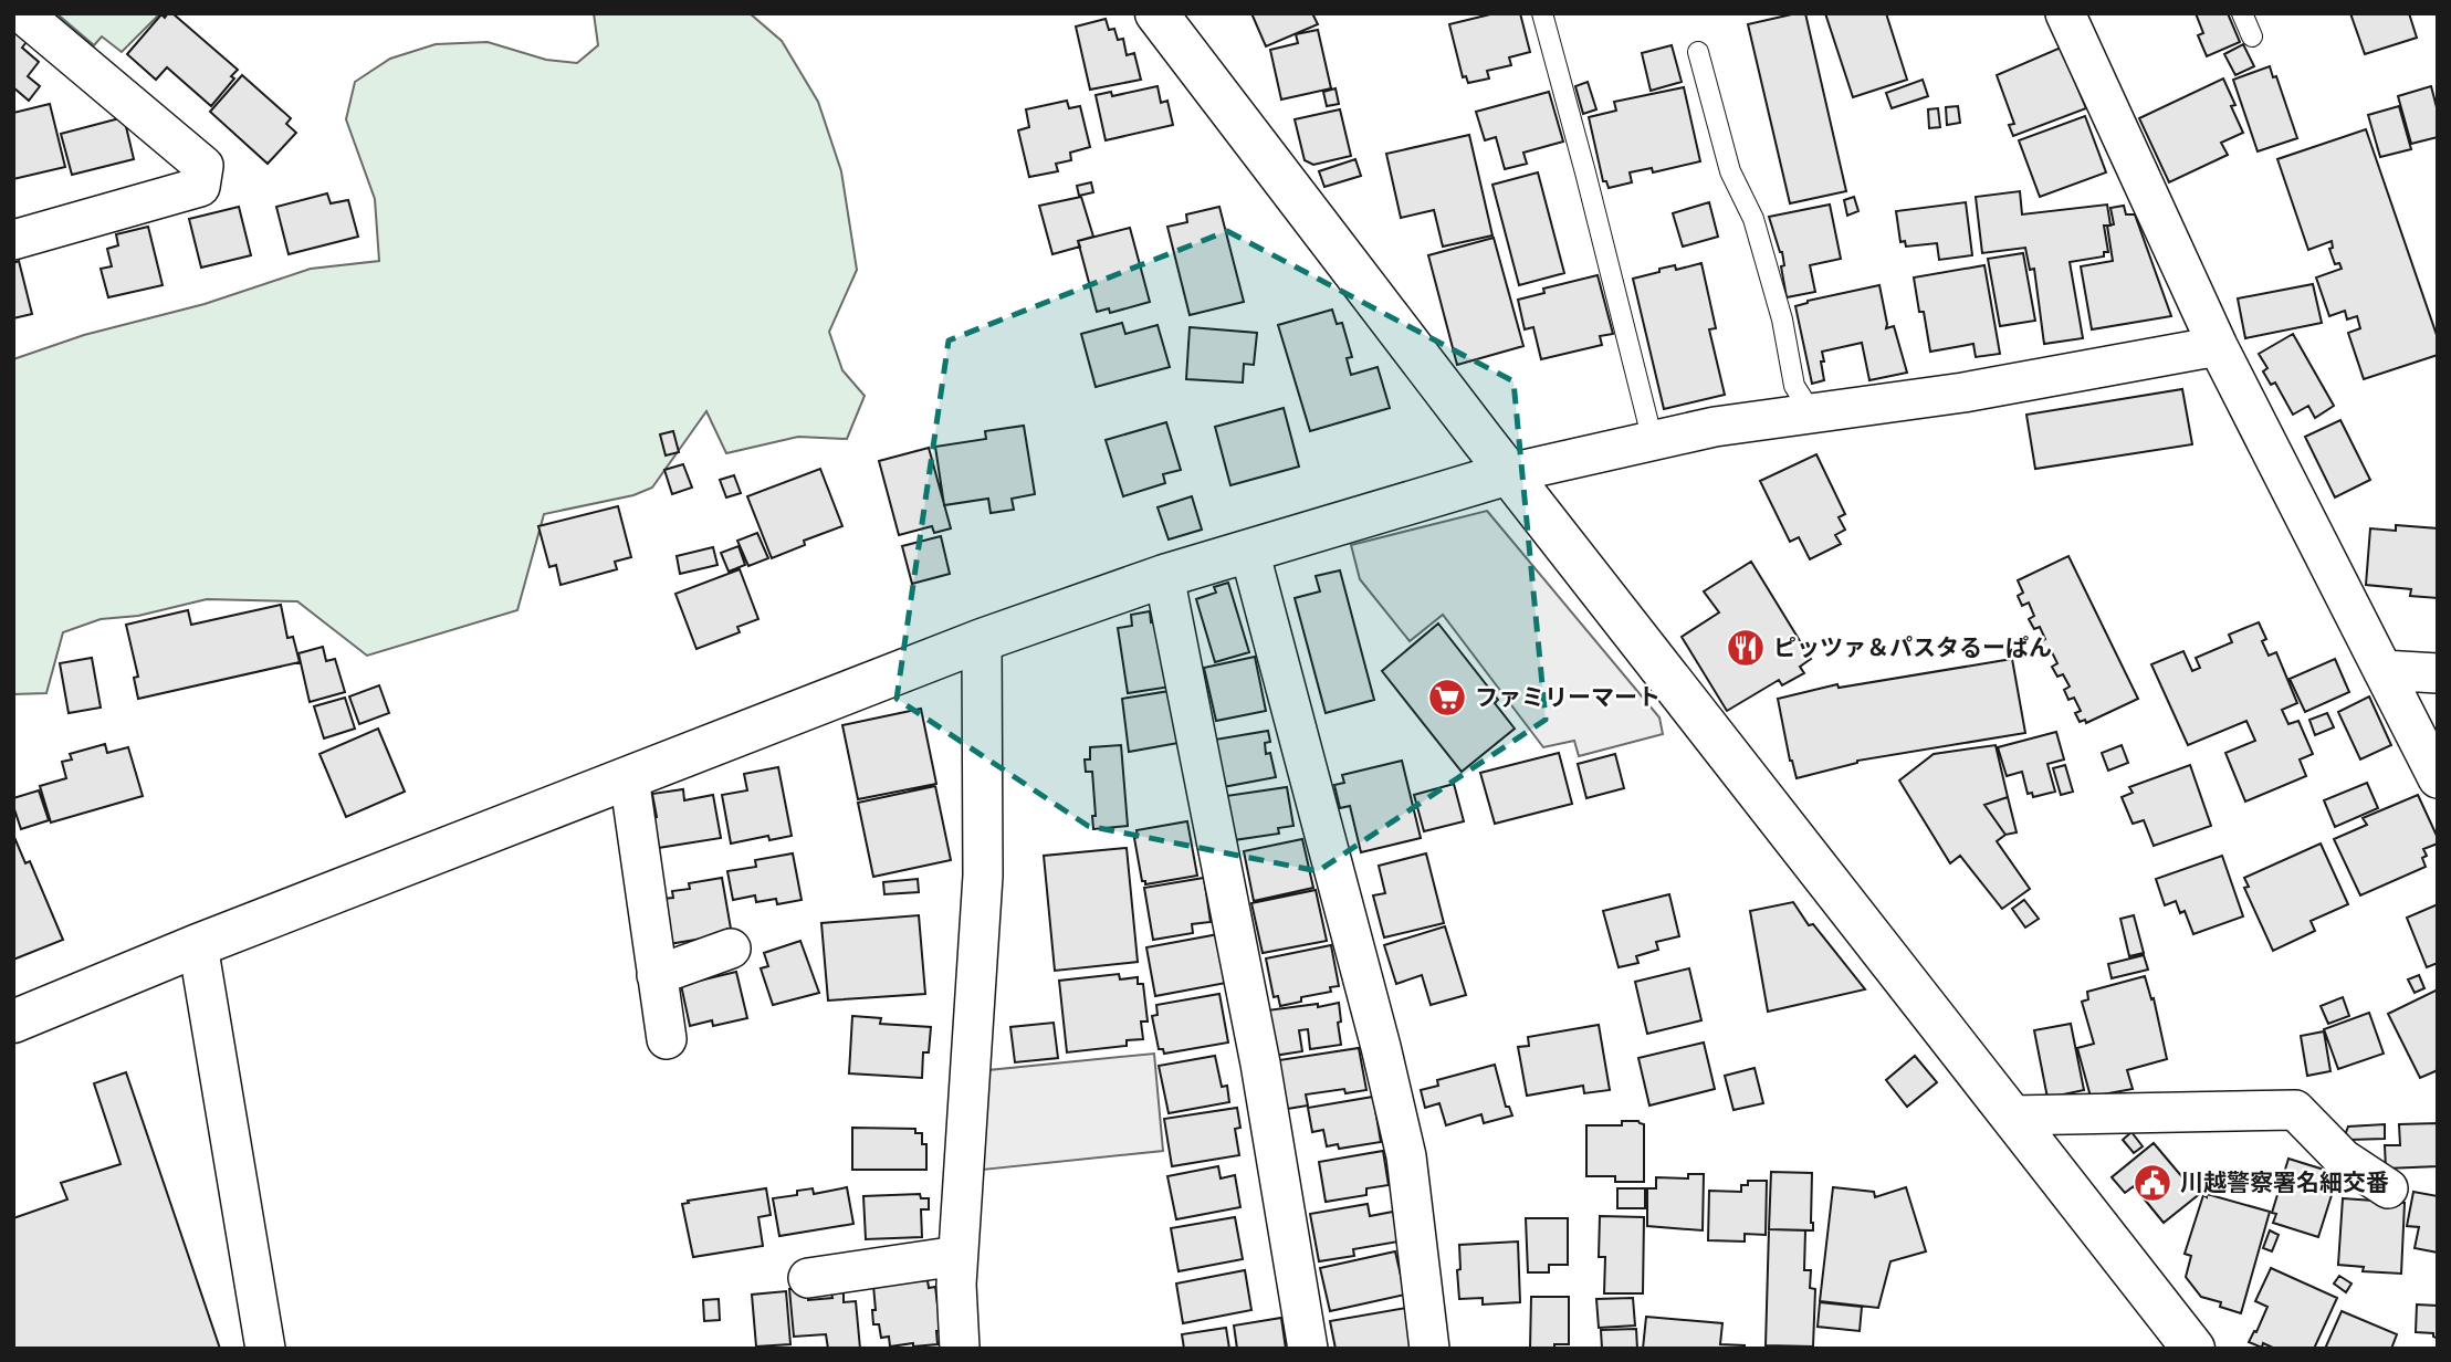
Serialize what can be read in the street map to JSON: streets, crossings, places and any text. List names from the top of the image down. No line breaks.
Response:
{"places":{"restaurant":["ピッツァ＆パスタるーぱん"],"supermarket":["ファミリーマート"],"public building":["川越警察署名細交番"]}}
